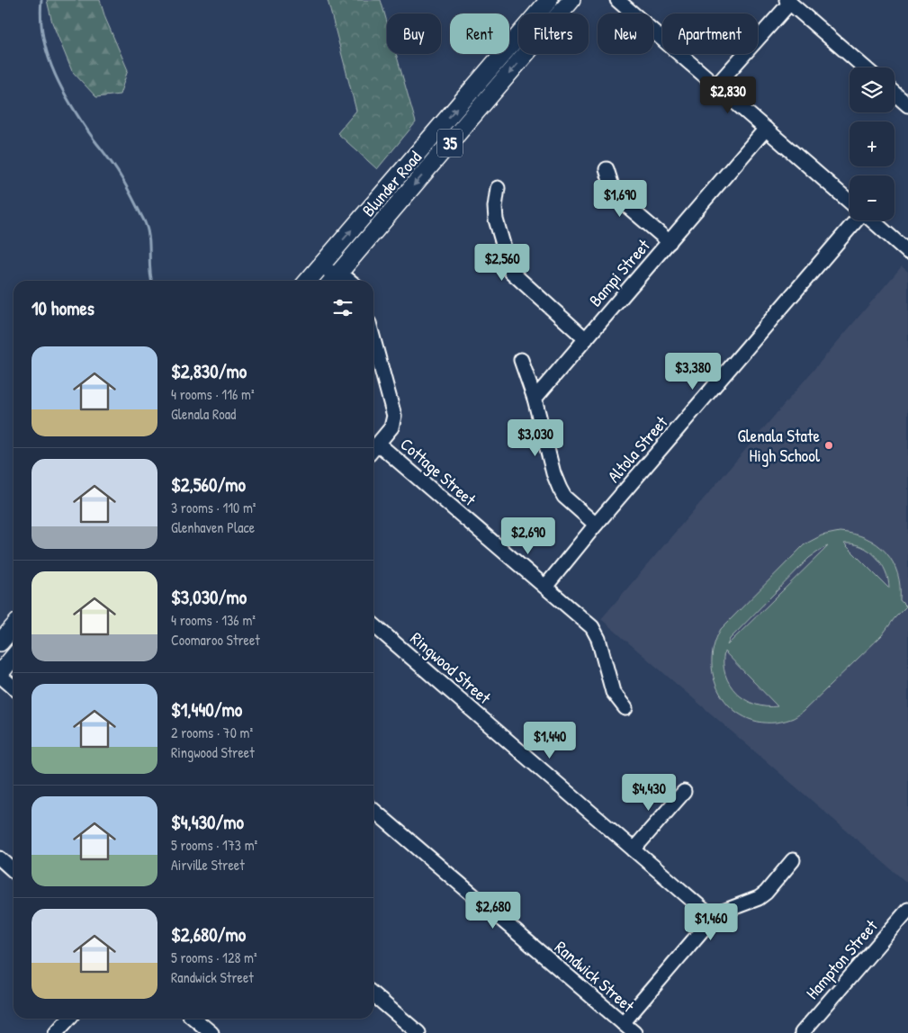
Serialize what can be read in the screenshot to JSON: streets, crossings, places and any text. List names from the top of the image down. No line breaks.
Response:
{"streets":{"main road":["35","Blunder Road"],"street":["Bampi Street","Altola Street","Cottage Street","Ringwood Street","Hampton Street","Randwick Street"]},"crossings":[["Altola Street","Cottage Street"]],"places":["Glenala State High School"],"page":{"chip":["Buy","Rent","Filters","New","Apartment"],"map_buttons":["+","−"],"price":["$2,830","$1,690","$2,560","$3,380","$3,030","$2,690","$1,440","$4,430","$2,680","$1,460"],"heading":"10 homes","list":[{"name":"$2,830/mo","note":"4 rooms · 116 m² · Glenala Road"},{"name":"$2,560/mo","note":"3 rooms · 110 m² · Glenhaven Place"},{"name":"$3,030/mo","note":"4 rooms · 136 m² · Coomaroo Street"},{"name":"$1,440/mo","note":"2 rooms · 70 m² · Ringwood Street"},{"name":"$4,430/mo","note":"5 rooms · 173 m² · Airville Street"},{"name":"$2,680/mo","note":"5 rooms · 128 m² · Randwick Street"}]}}
